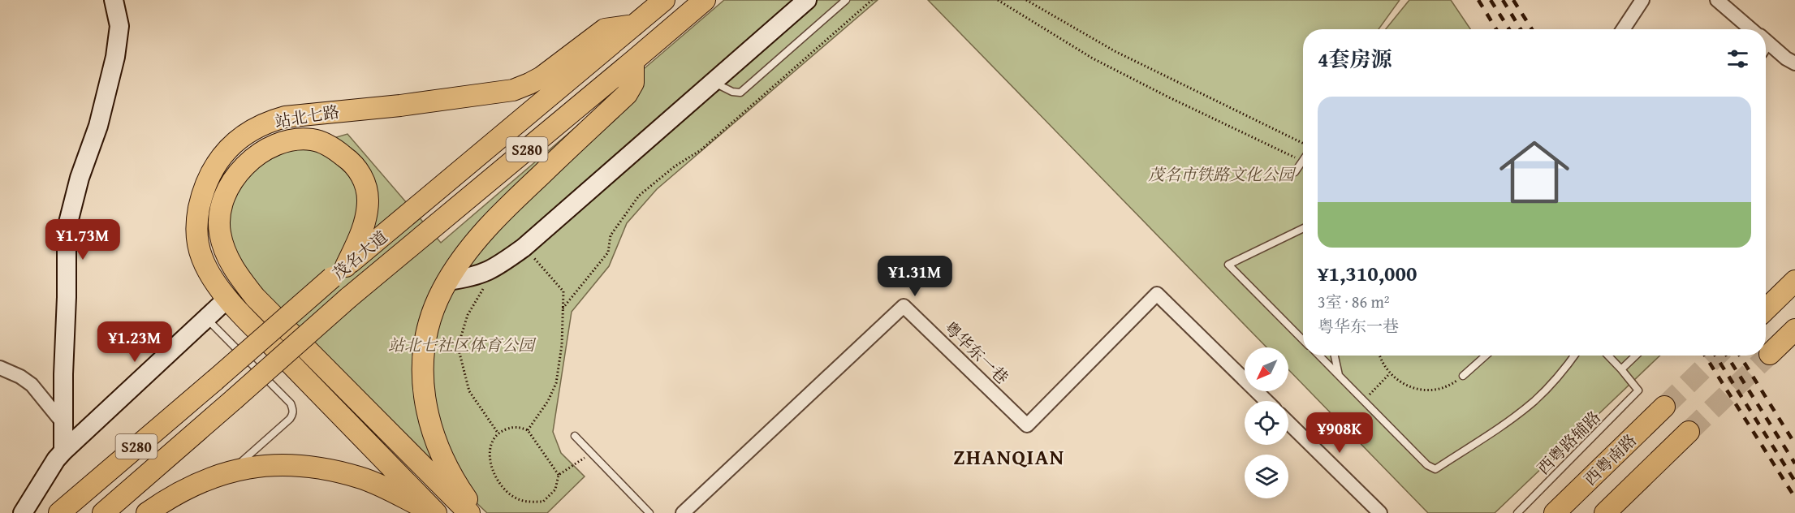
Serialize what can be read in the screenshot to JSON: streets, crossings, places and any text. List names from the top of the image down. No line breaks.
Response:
{"streets":{"main road":["站北七路","S280","茂名大道","西粤南路"],"street":["粤华东一巷"],"lane":["西粤路辅路"]},"crossings":[["站北七路","茂名大道"]],"districts":["ZHANQIAN"],"parks":["茂名市铁路文化公园","站北七社区体育公园"],"north":"bottom left","page":{"heading":"4套房源","list":[{"name":"¥1,310,000","note":"3室 · 86 m² · 粤华东一巷"}],"price":["¥1.73M","¥1.31M","¥1.23M","¥908K"]}}
